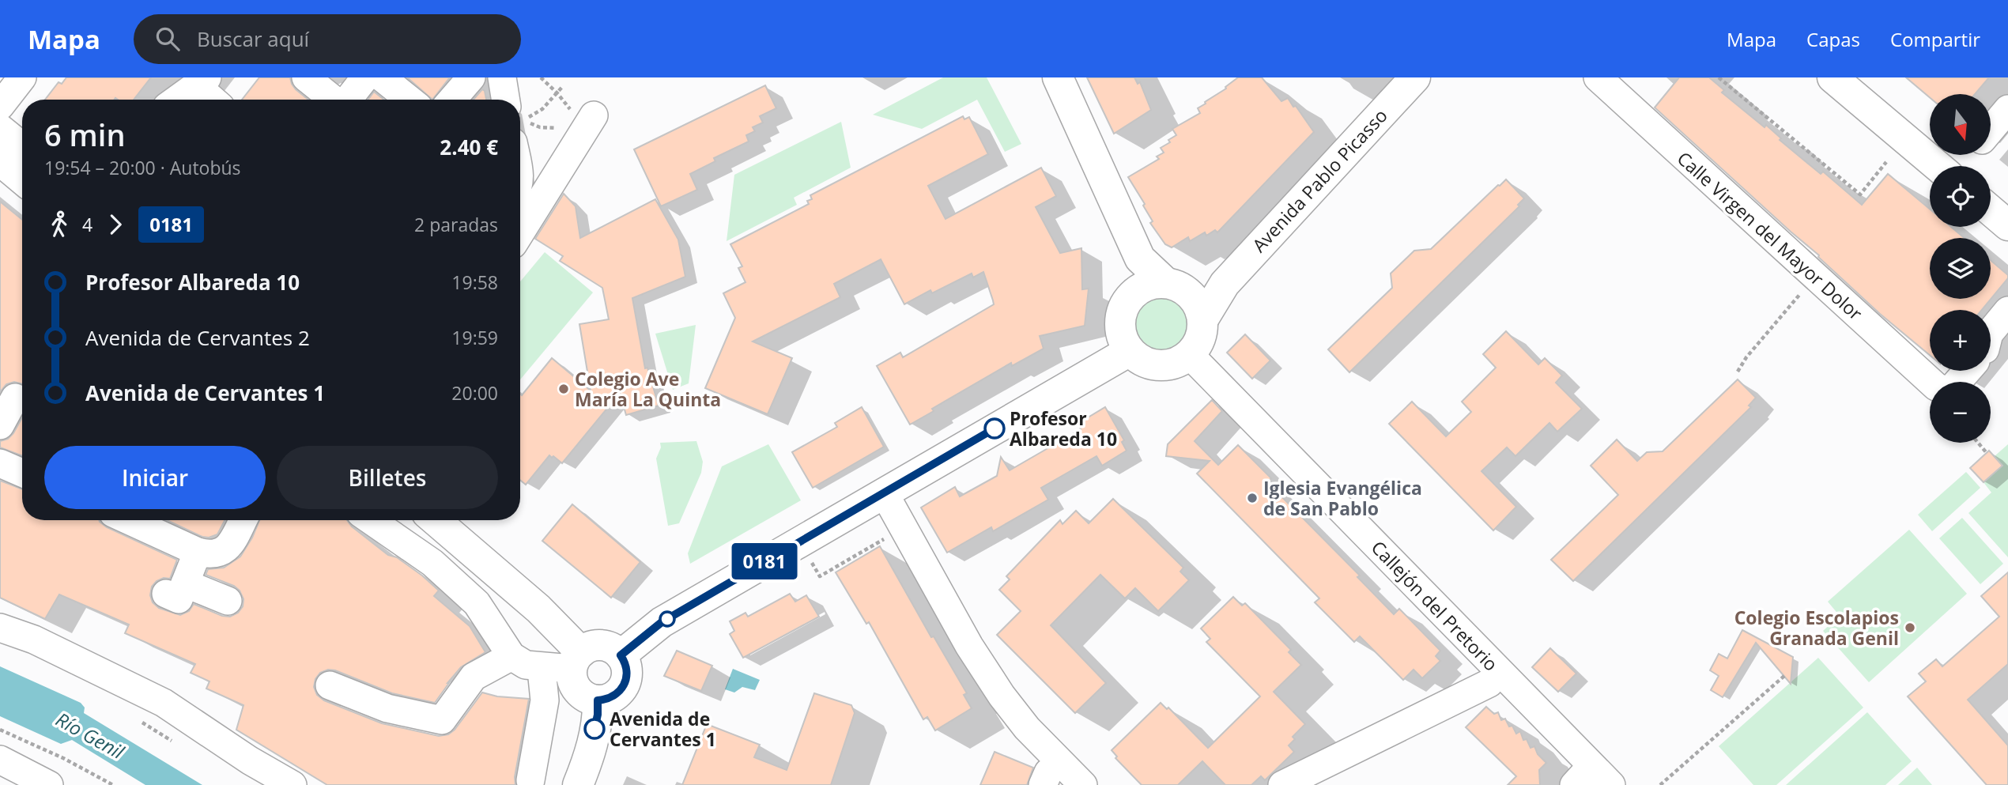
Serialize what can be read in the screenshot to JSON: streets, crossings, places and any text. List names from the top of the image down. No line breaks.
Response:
{"streets":{"main road":["Avenida Pablo Picasso"],"street":["Calle Virgen del Mayor Dolor","Callejón del Pretorio"]},"crossings":[["Avenida Pablo Picasso","Callejón del Pretorio"]],"water":["Río Genil"],"places":["Colegio Ave María La Quinta","Profesor Albareda 10","Iglesia Evangélica de San Pablo","Colegio Escolapios Granada Genil","Avenida de Cervantes 1"],"lines":["bus line 0181"],"north":"bottom","page":{"header":"Mapa","search":"Buscar aquí","nav":["Mapa","Capas","Compartir"],"on_map":"0181","map_buttons":["+","−"],"heading":["6 min","19:54 – 20:00 · Autobús","2.40 €"],"legs":["4","0181","2 paradas"],"list":[{"name":"Profesor Albareda 10","value":"19:58"},{"name":"Avenida de Cervantes 2","value":"19:59"},{"name":"Avenida de Cervantes 1","value":"20:00"}],"buttons":["Iniciar","Billetes"]}}
